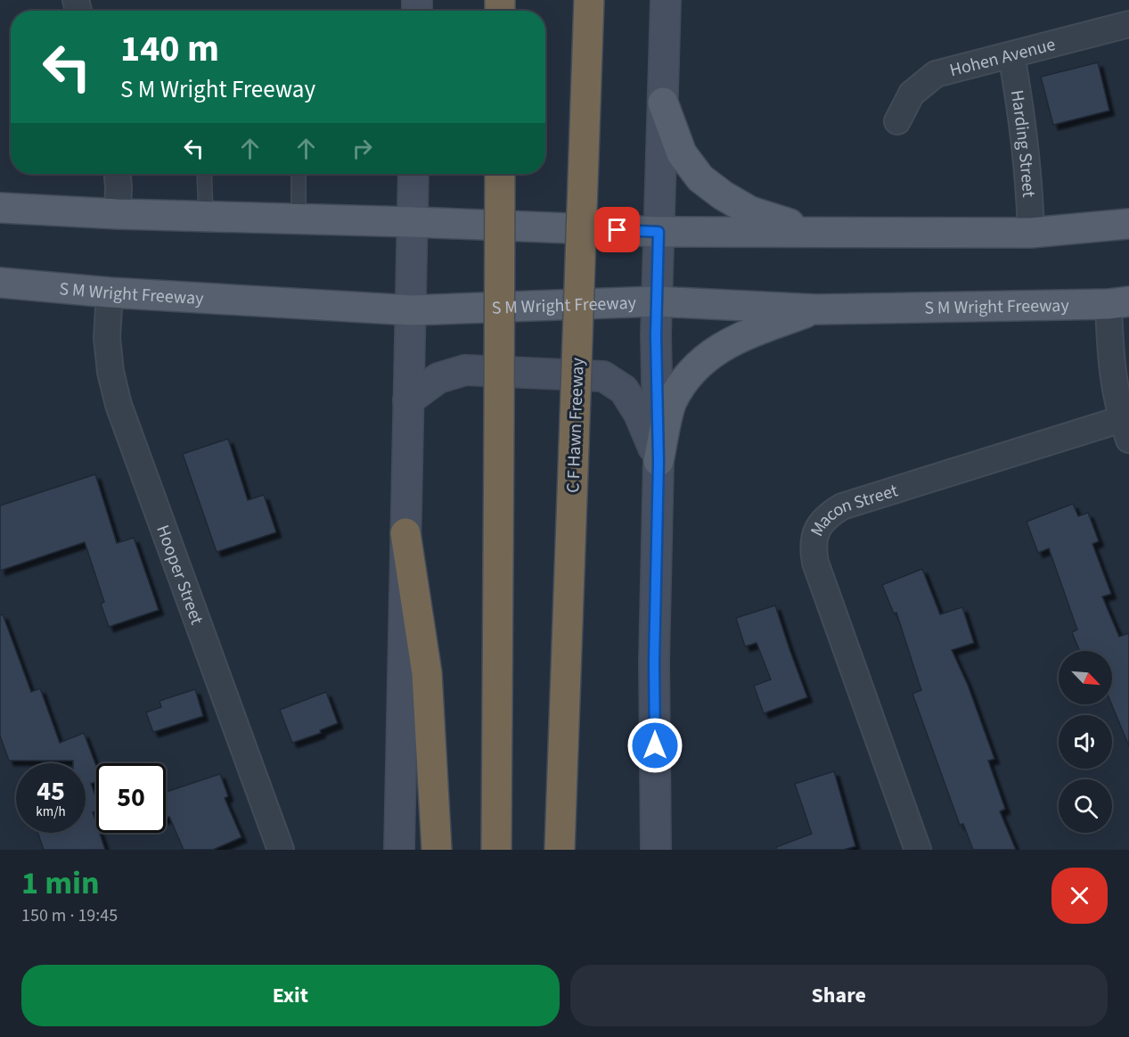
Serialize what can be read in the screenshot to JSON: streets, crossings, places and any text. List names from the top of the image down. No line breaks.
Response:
{"streets":{"highway":["C F Hawn Freeway"],"main road":["S M Wright Freeway"],"street":["Hohen Avenue","Harding Street","Macon Street","Hooper Street"]},"crossings":[["Hohen Avenue","Harding Street"],["S M Wright Freeway","Hooper Street"]],"north":"bottom right","page":{"turn":["140 m","S M Wright Freeway"],"speed":"45 km/h","limit":"50","heading":["1 min","150 m · 19:45"],"buttons":["Exit","Share"]}}
